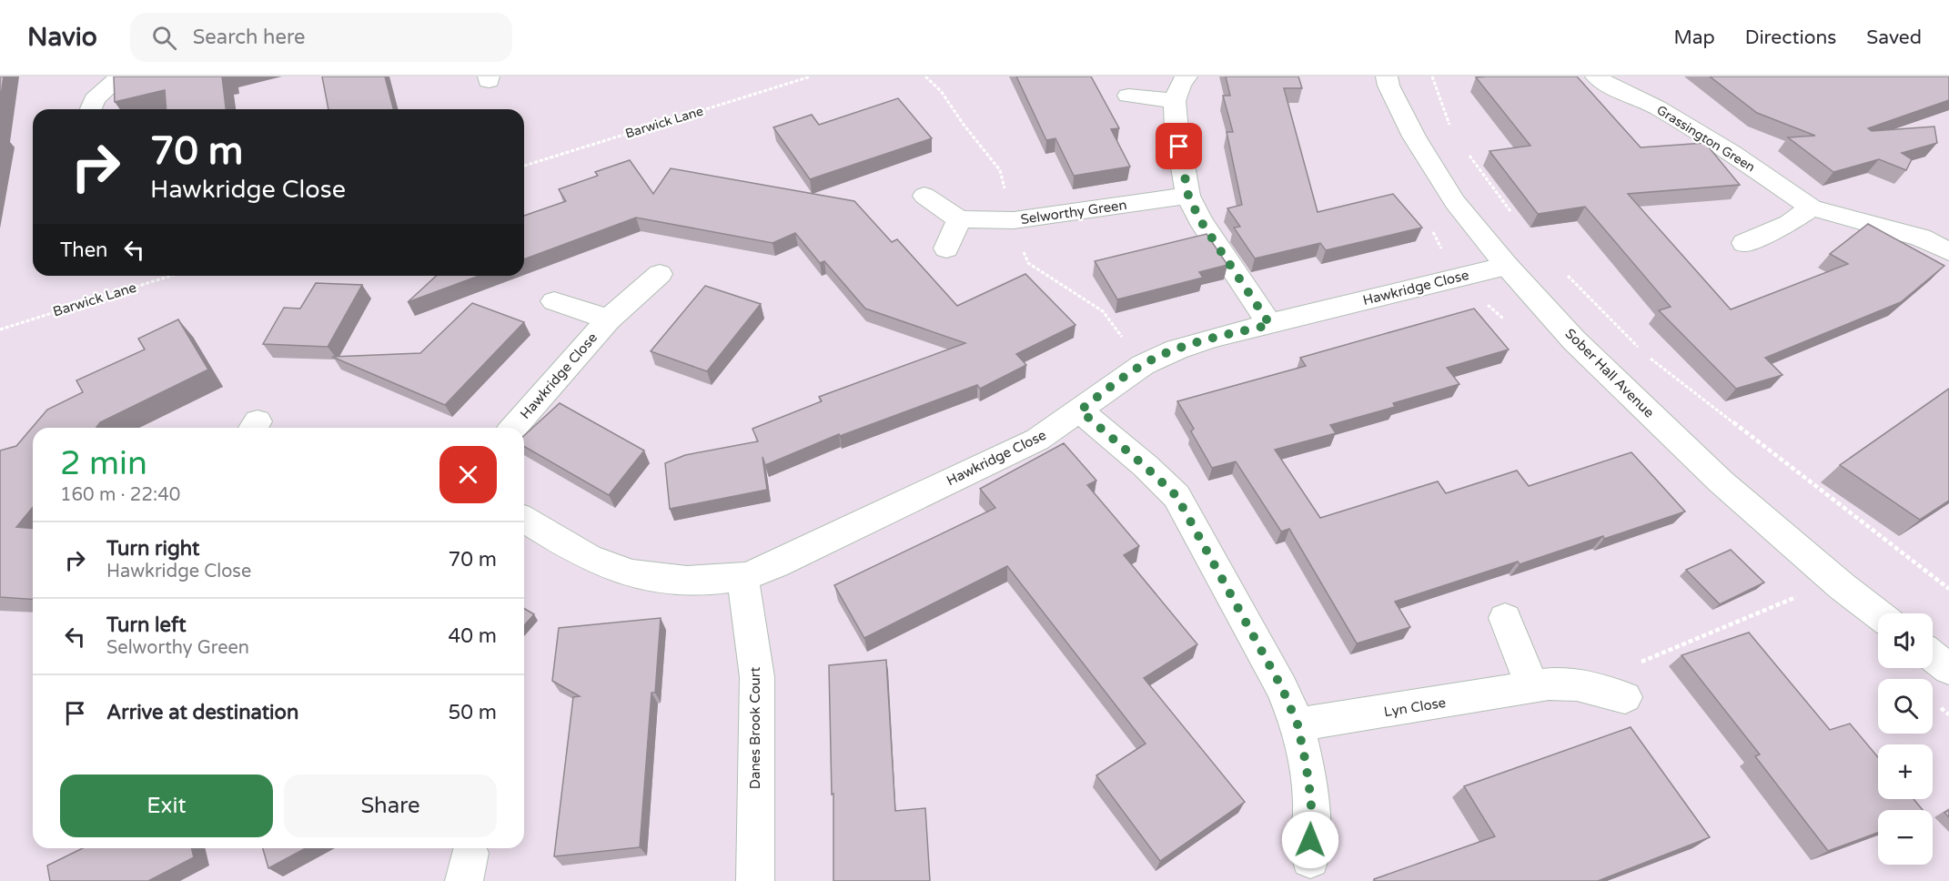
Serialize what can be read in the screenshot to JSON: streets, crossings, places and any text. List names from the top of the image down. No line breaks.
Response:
{"streets":{"street":["Grassington Green","Selworthy Green","Hawkridge Close","Sober Hall Avenue","Lyn Close","Danes Brook Court"],"path":["Barwick Lane"]},"crossings":[["Hawkridge Close","Sober Hall Avenue"],["Hawkridge Close","Danes Brook Court"]],"page":{"header":"Navio","search":"Search here","nav":["Map","Directions","Saved"],"turn":["70 m","Hawkridge Close"],"then":"Then","heading":["2 min","160 m · 22:40"],"list":[{"name":"Turn right","note":"Hawkridge Close","value":"70 m"},{"name":"Turn left","note":"Selworthy Green","value":"40 m"},{"name":"Arrive at destination","value":"50 m"}],"map_buttons":["+","−"],"buttons":["Exit","Share"]}}
